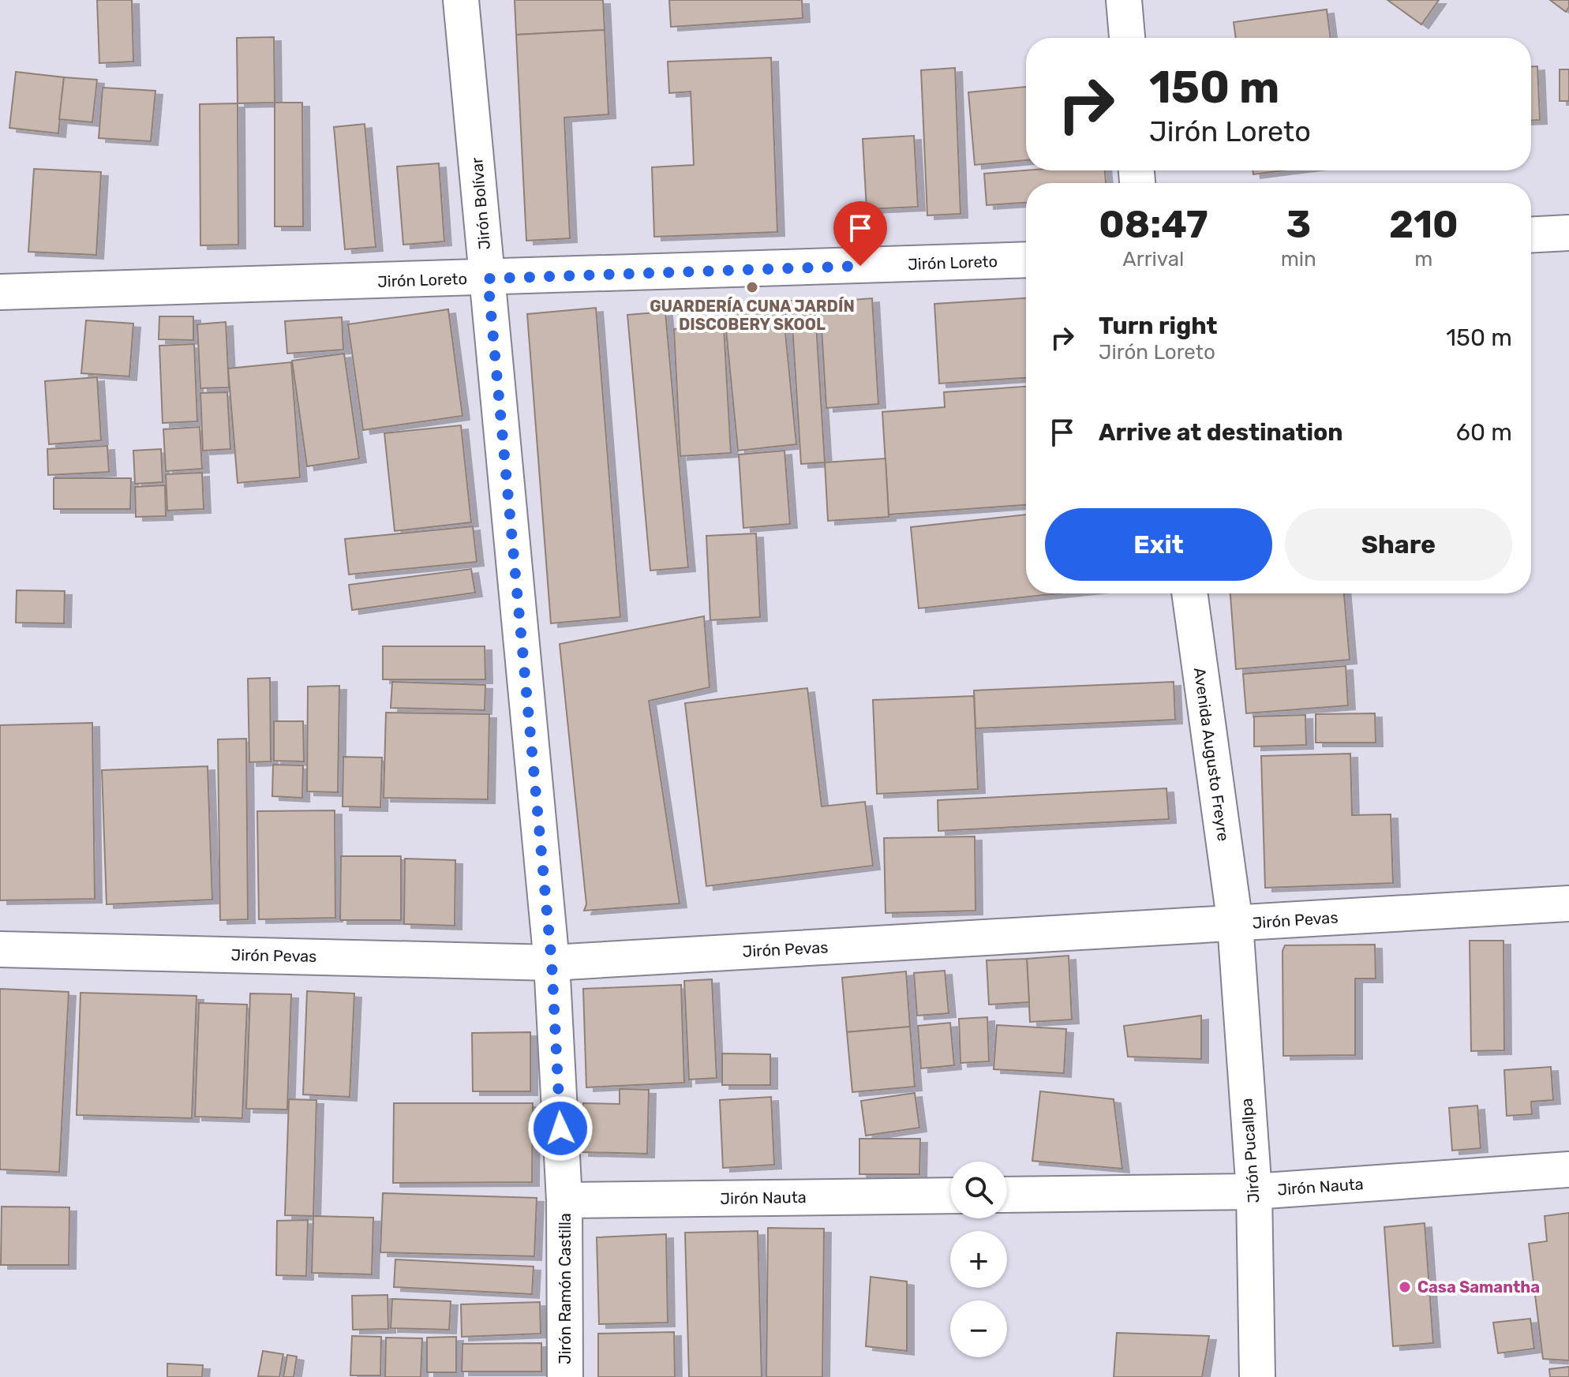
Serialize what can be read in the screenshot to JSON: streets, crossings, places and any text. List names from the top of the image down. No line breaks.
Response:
{"streets":{"street":["Jirón Bolívar","Jirón Loreto","Avenida Augusto Freyre","Jirón Pevas","Jirón Pucallpa","Jirón Nauta","Jirón Ramón Castilla"]},"crossings":[["Jirón Bolívar","Jirón Loreto"],["Jirón Bolívar","Jirón Pevas"],["Jirón Bolívar","Jirón Nauta"],["Jirón Bolívar","Jirón Ramón Castilla"],["Avenida Augusto Freyre","Jirón Pevas"],["Avenida Augusto Freyre","Jirón Pucallpa"],["Jirón Pevas","Jirón Pucallpa"],["Jirón Pucallpa","Jirón Nauta"],["Jirón Nauta","Jirón Ramón Castilla"]],"places":["GUARDERÍA CUNA JARDÍN DISCOBERY SKOOL","Casa Samantha"],"page":{"turn":["150 m","Jirón Loreto"],"eta":["08:47","Arrival","3","min","210","m"],"list":[{"name":"Turn right","note":"Jirón Loreto","value":"150 m"},{"name":"Arrive at destination","value":"60 m"}],"buttons":["Exit","Share"],"map_buttons":["+","−"]}}
